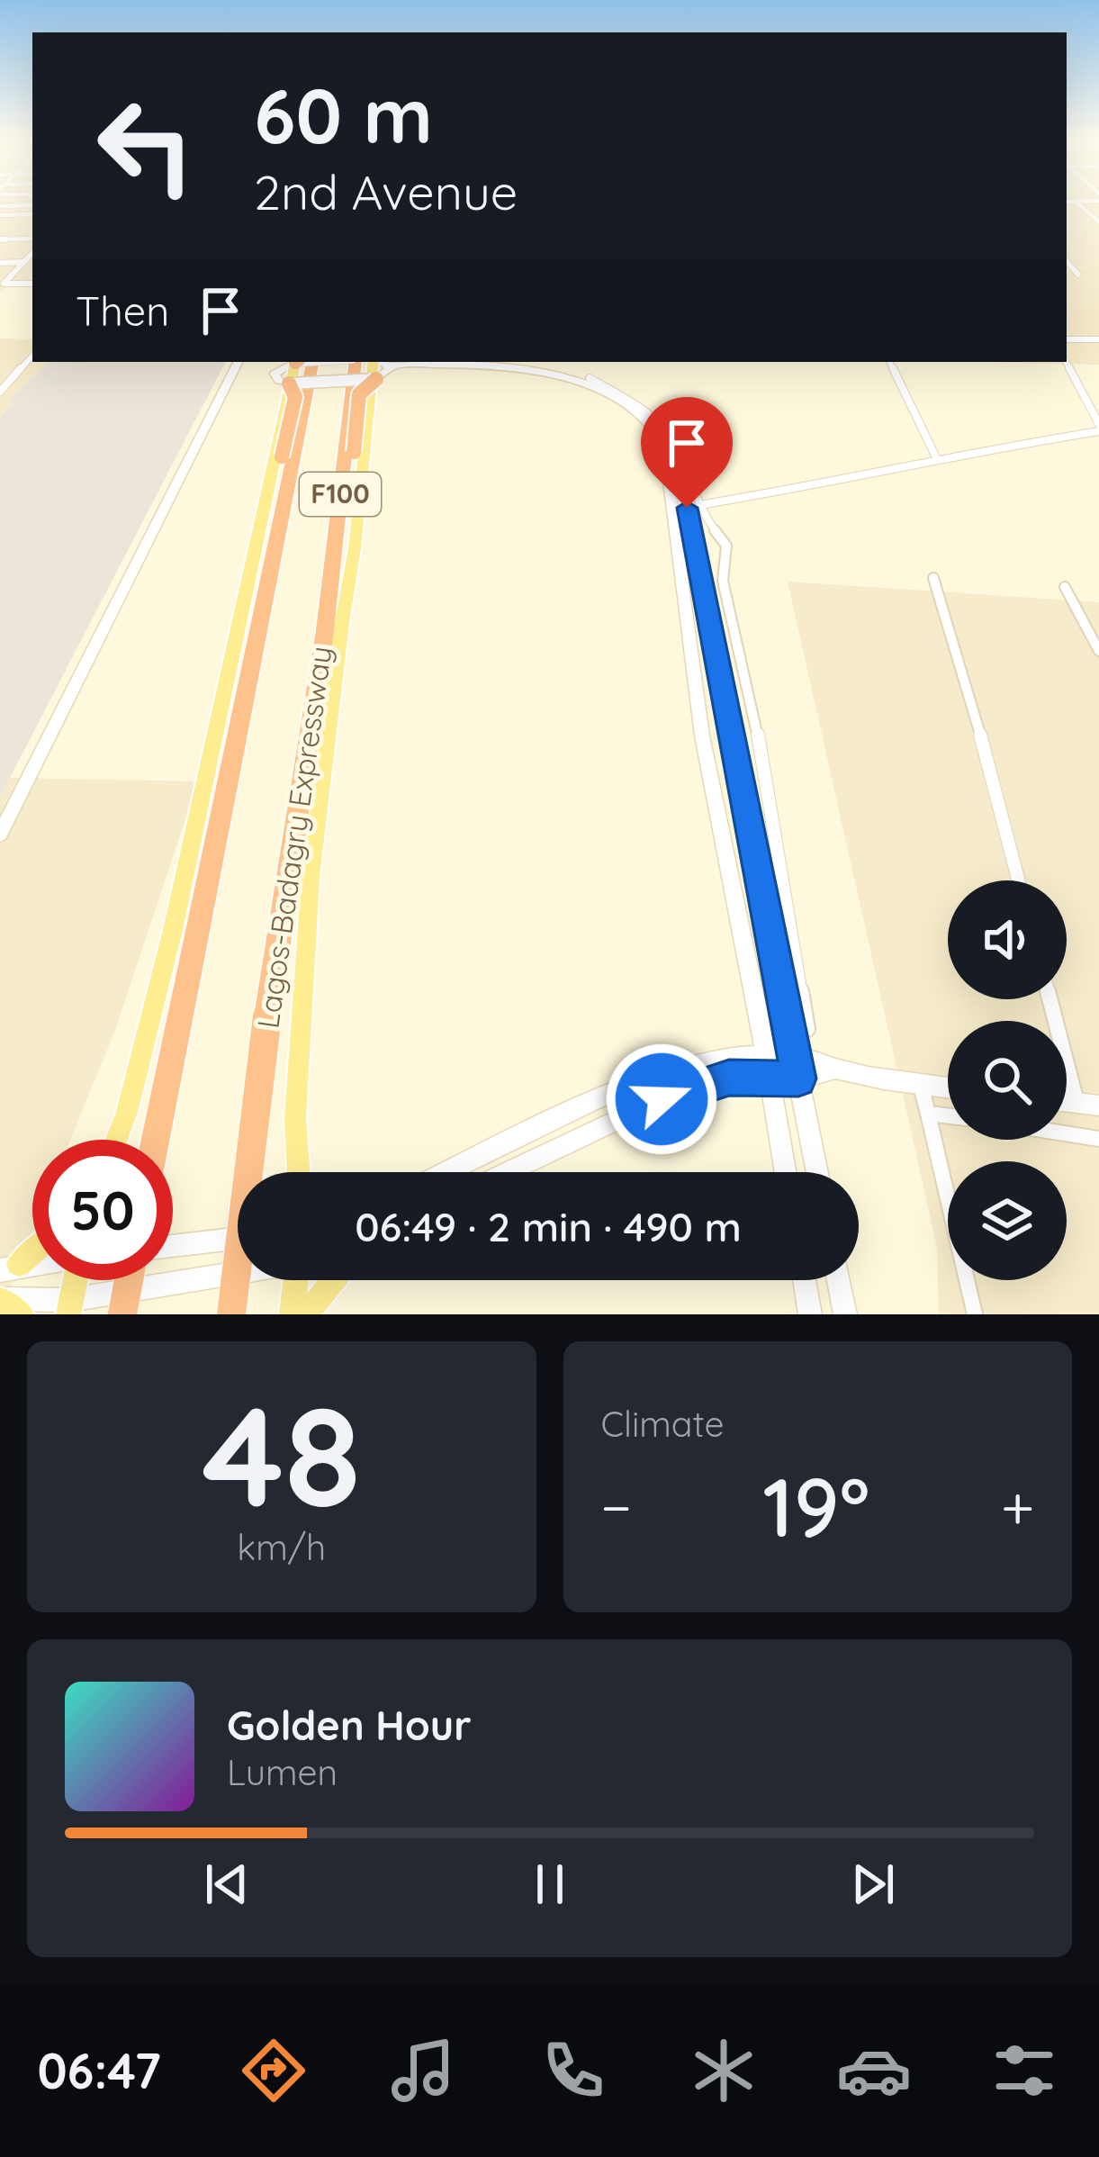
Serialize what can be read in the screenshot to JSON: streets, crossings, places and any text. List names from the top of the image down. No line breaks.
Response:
{"streets":{"highway":["F100","Lagos-Badagry Expressway"]},"page":{"turn":["60 m","2nd Avenue"],"then":"Then","limit":"50","trip":"06:49 · 2 min · 490 m","tile":[["48","km/h"],"Climate"],"heat":["−","19°","+"],"song":["Golden Hour","Lumen"],"tabs":"06:47"}}
